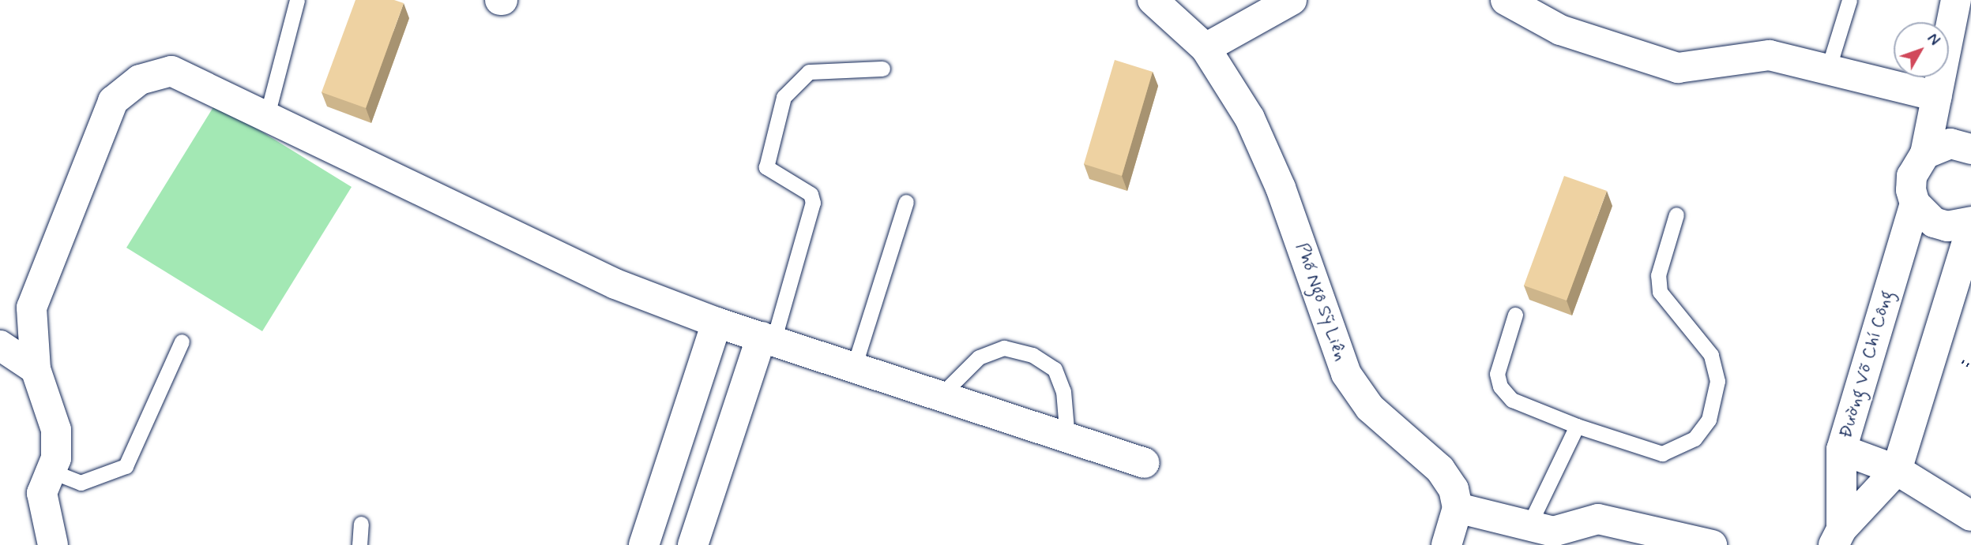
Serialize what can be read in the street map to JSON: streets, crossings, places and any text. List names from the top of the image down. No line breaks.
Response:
{"streets":{"street":["Phố Ngô Sỹ Liên","Đường Võ Chí Công"]},"north":"top right"}
